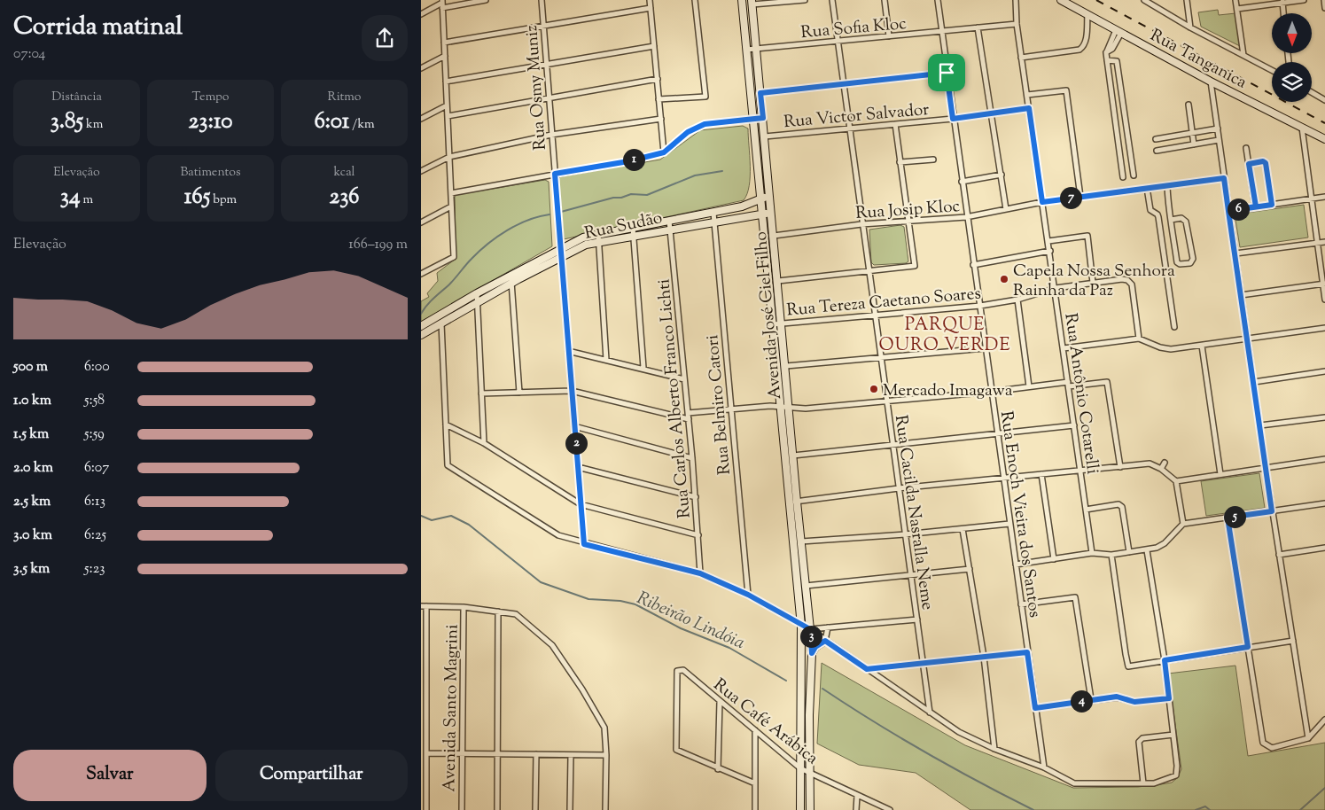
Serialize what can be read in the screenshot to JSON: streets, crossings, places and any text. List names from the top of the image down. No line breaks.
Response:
{"streets":{"street":["Rua Sofia Kloc","Rua Tanganica","Rua Osmy Muniz","Rua Victor Salvador","Rua Josip Kloc","Rua Sudão","Rua Tereza Caetano Soares","Avenida José Ciel Filho","Rua Antônio Cotarelli","Rua Carlos Alberto Franco Lichti","Rua Belmiro Catori","Rua Cacilda Nasralla Neme","Rua Enoch Vieira dos Santos","Avenida Santo Magrini","Rua Café Arábica"]},"crossings":[["Rua Sofia Kloc","Avenida José Ciel Filho"],["Rua Sofia Kloc","Rua Antônio Cotarelli"],["Rua Sofia Kloc","Rua Cacilda Nasralla Neme"],["Rua Sofia Kloc","Rua Enoch Vieira dos Santos"],["Rua Osmy Muniz","Rua Sudão"],["Rua Victor Salvador","Avenida José Ciel Filho"],["Rua Victor Salvador","Rua Antônio Cotarelli"],["Rua Victor Salvador","Rua Cacilda Nasralla Neme"],["Rua Victor Salvador","Rua Enoch Vieira dos Santos"],["Rua Josip Kloc","Avenida José Ciel Filho"],["Rua Josip Kloc","Rua Antônio Cotarelli"],["Rua Josip Kloc","Rua Cacilda Nasralla Neme"],["Rua Josip Kloc","Rua Enoch Vieira dos Santos"],["Rua Sudão","Avenida José Ciel Filho"],["Rua Sudão","Rua Carlos Alberto Franco Lichti"],["Rua Sudão","Rua Belmiro Catori"],["Rua Tereza Caetano Soares","Avenida José Ciel Filho"],["Rua Tereza Caetano Soares","Rua Antônio Cotarelli"],["Rua Tereza Caetano Soares","Rua Cacilda Nasralla Neme"],["Rua Tereza Caetano Soares","Rua Enoch Vieira dos Santos"],["Avenida José Ciel Filho","Rua Café Arábica"]],"districts":["PARQUE OURO VERDE"],"water":["Ribeirão Lindóia"],"places":["Capela Nossa Senhora Rainha da Paz","Mercado Imagawa"],"north":"bottom","page":{"heading":["Corrida matinal","07:04"],"stats":[["Distância","3.85 km"],["Tempo","23:10"],["Ritmo","6:01 /km"],["Elevação","34 m"],["Batimentos","165 bpm"],["kcal","236"]],"pins":["1","7","6","2","5","3","4"],"chart":["Elevação","166–199 m"],"list":[{"name":"500 m","note":"6:00"},{"name":"1.0 km","note":"5:58"},{"name":"1.5 km","note":"5:59"},{"name":"2.0 km","note":"6:07"},{"name":"2.5 km","note":"6:13"},{"name":"3.0 km","note":"6:25"},{"name":"3.5 km","note":"5:23"}],"buttons":["Salvar","Compartilhar"]}}
